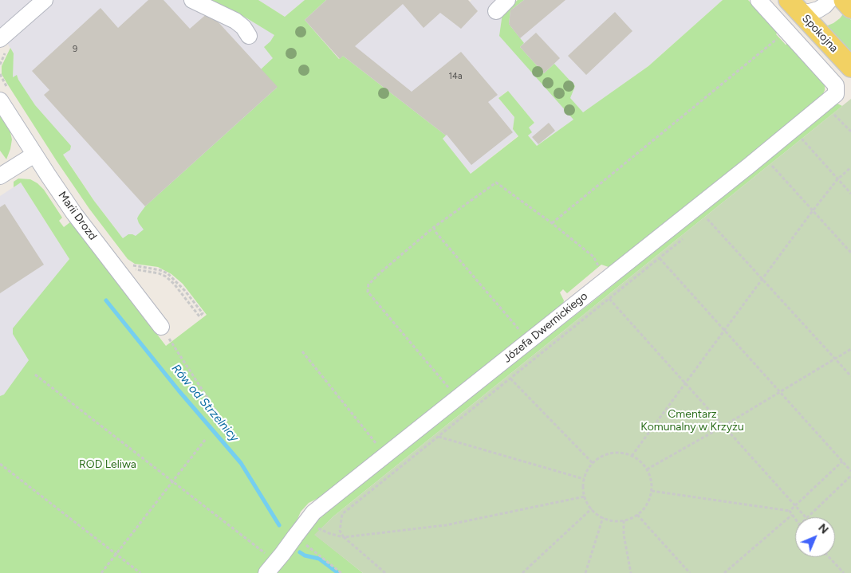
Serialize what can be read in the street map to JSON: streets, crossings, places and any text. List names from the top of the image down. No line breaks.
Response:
{"streets":{"main road":["Spokojna"],"lane":["Marii Drozd","Józefa Dwernickiego"]},"water":["Rów od Strzelnicy"],"parks":["Cmentarz Komunalny w Krzyżu","ROD Leliwa"],"house_numbers":["9","14a"],"north":"top right"}
